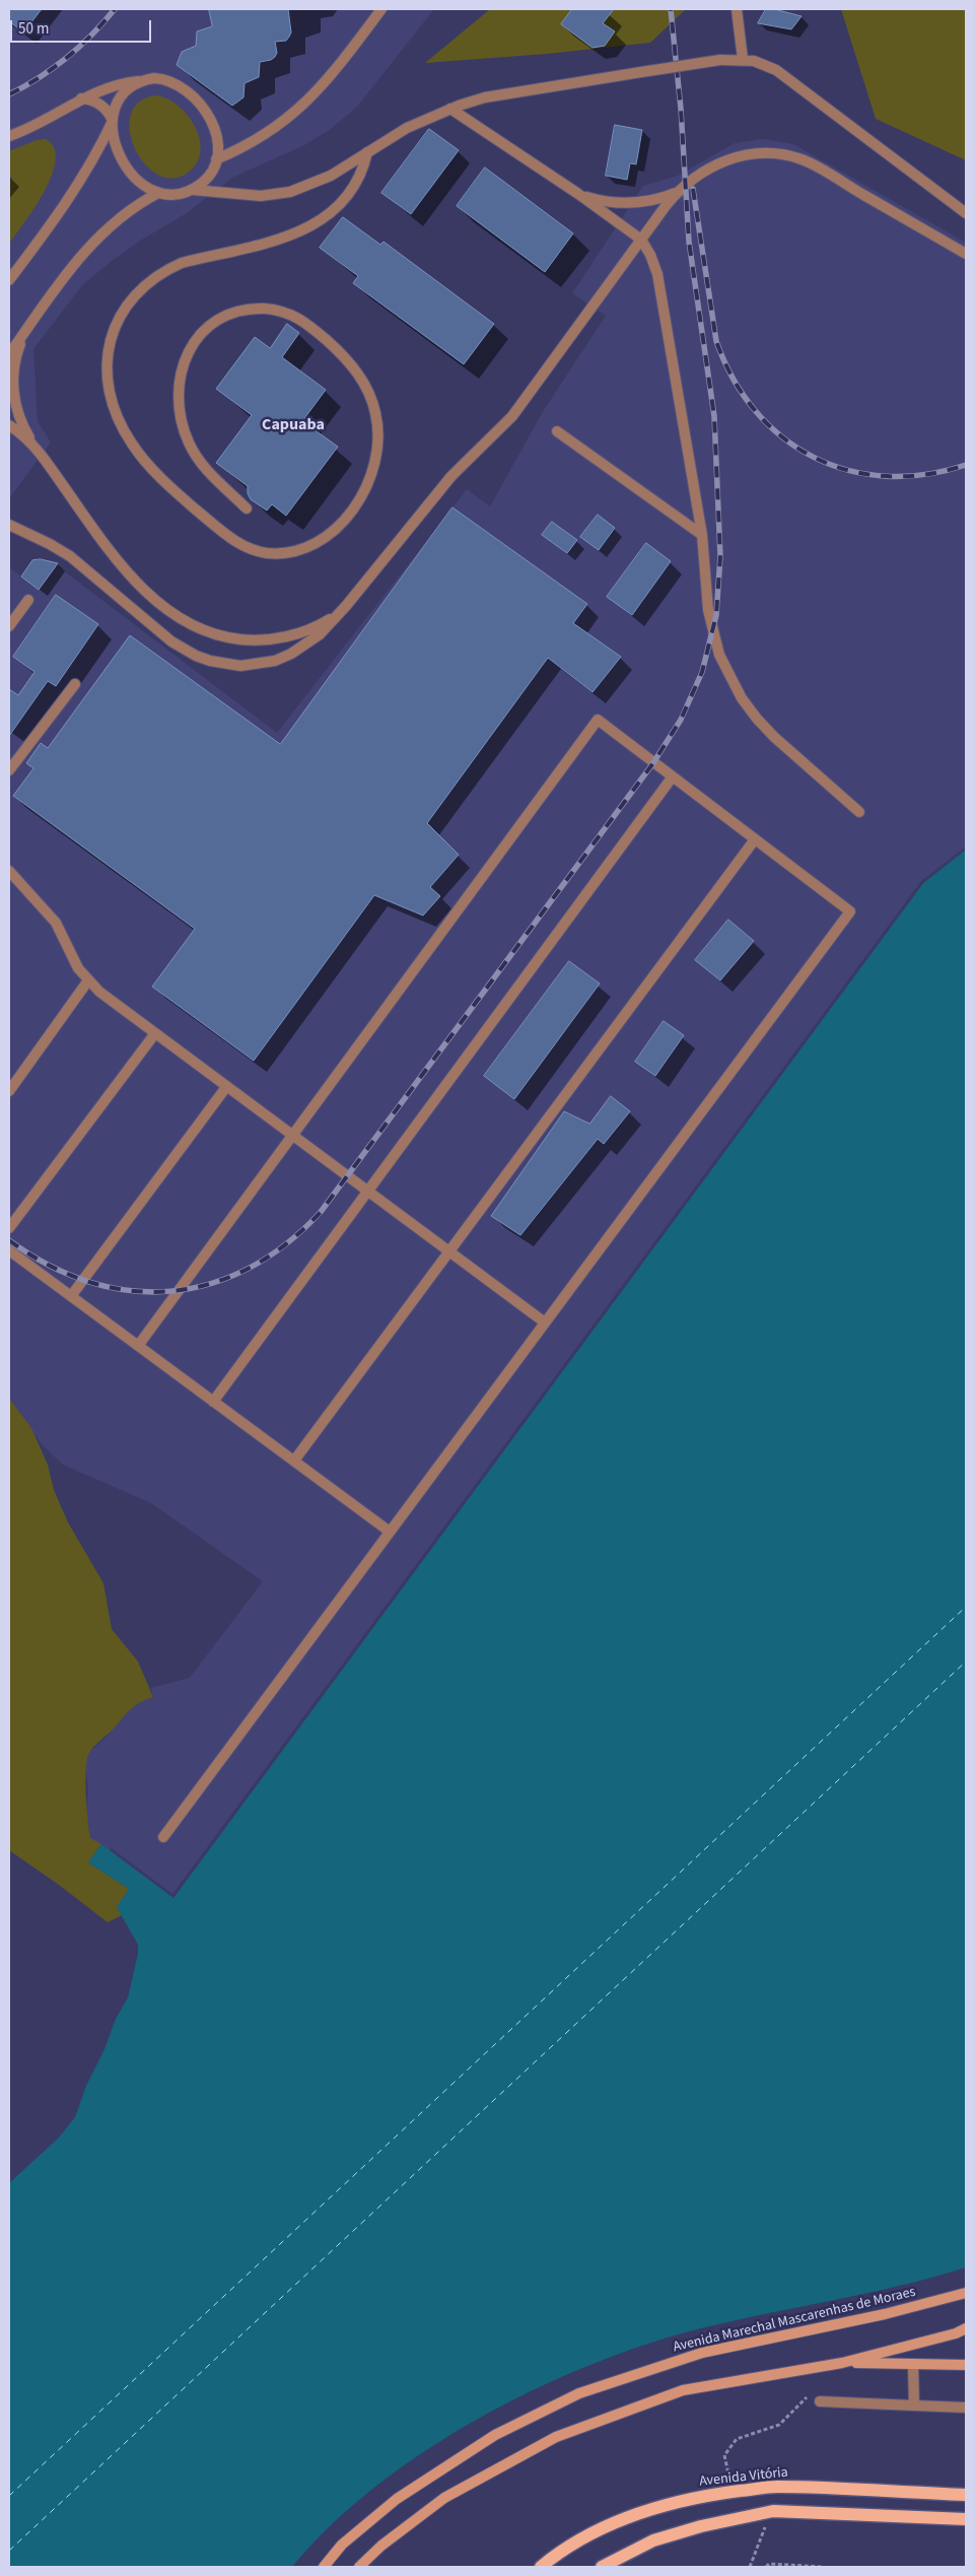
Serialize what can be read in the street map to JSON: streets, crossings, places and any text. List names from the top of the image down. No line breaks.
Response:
{"streets":{"main road":["Avenida Marechal Mascarenhas de Moraes","Avenida Vitória"]},"districts":["Capuaba"],"scale_bar":"50 m"}
